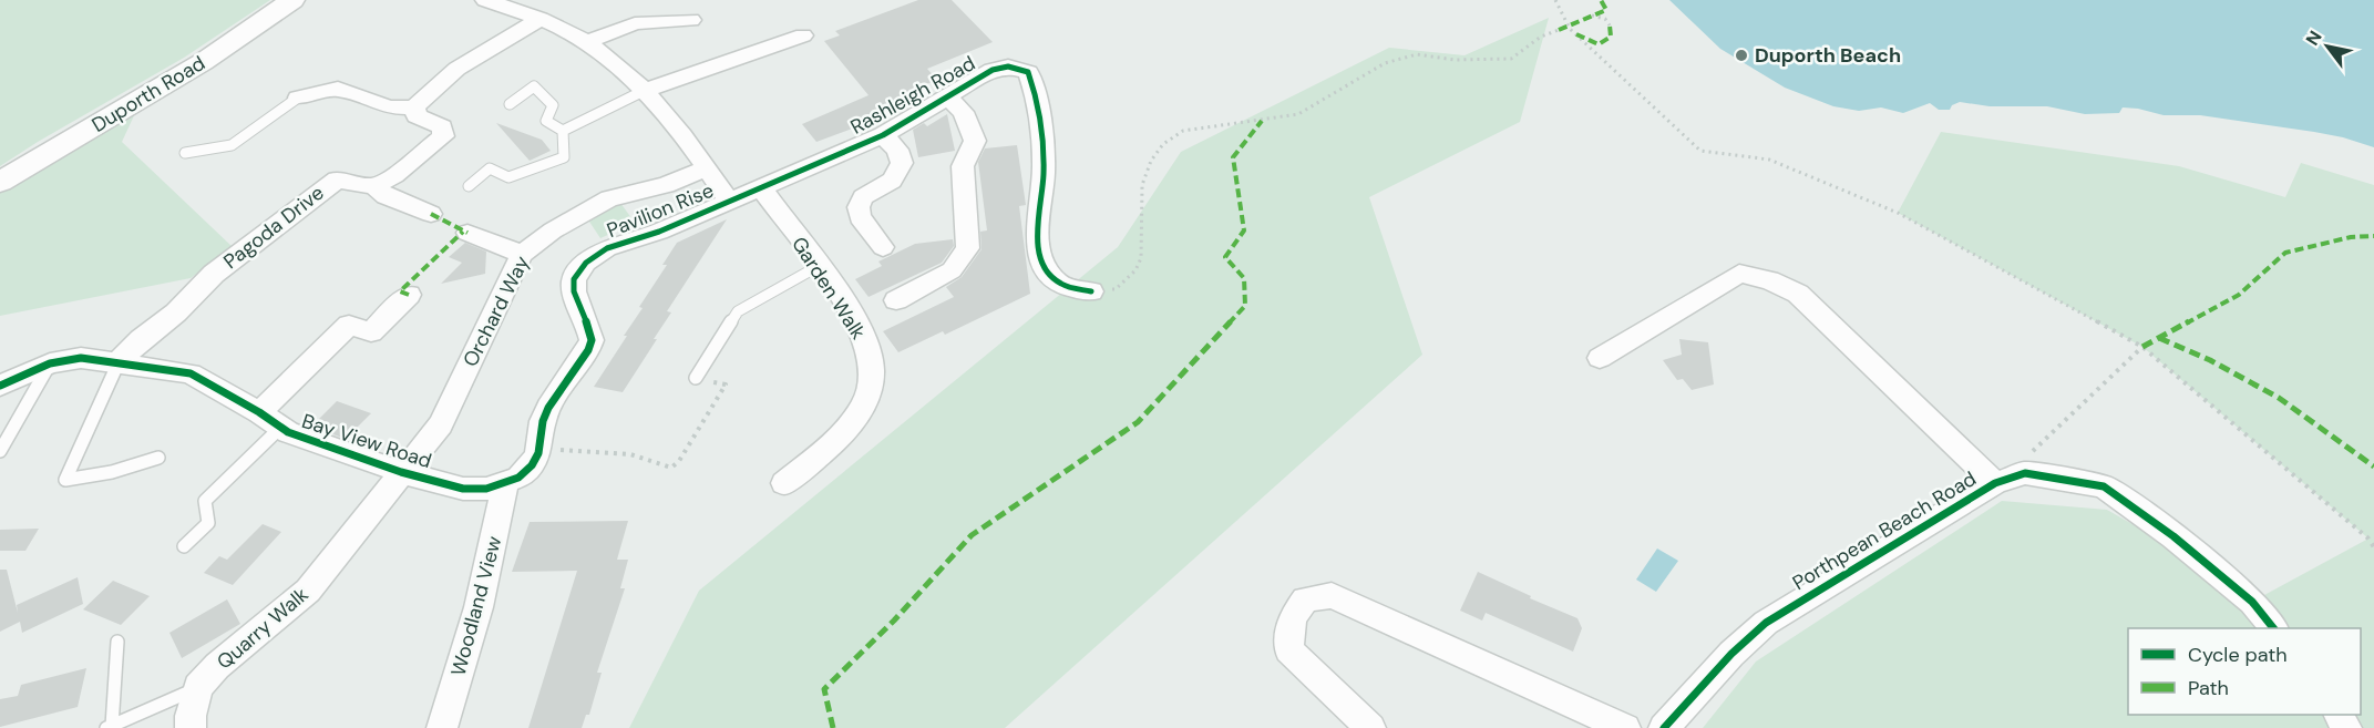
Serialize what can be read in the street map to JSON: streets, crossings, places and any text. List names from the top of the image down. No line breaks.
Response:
{"streets":{"street":["Duporth Road","Rashleigh Road","Pavilion Rise","Pagoda Drive","Garden Walk","Orchard Way","Bay View Road","Porthpean Beach Road","Woodland View","Quarry Walk"]},"crossings":[["Rashleigh Road","Pavilion Rise"],["Rashleigh Road","Garden Walk"],["Pavilion Rise","Bay View Road"],["Pavilion Rise","Woodland View"],["Pagoda Drive","Bay View Road"],["Orchard Way","Bay View Road"],["Orchard Way","Quarry Walk"],["Bay View Road","Woodland View"],["Bay View Road","Quarry Walk"]],"places":["Duporth Beach"],"legend":["Cycle path","Path"],"north":"top left"}
